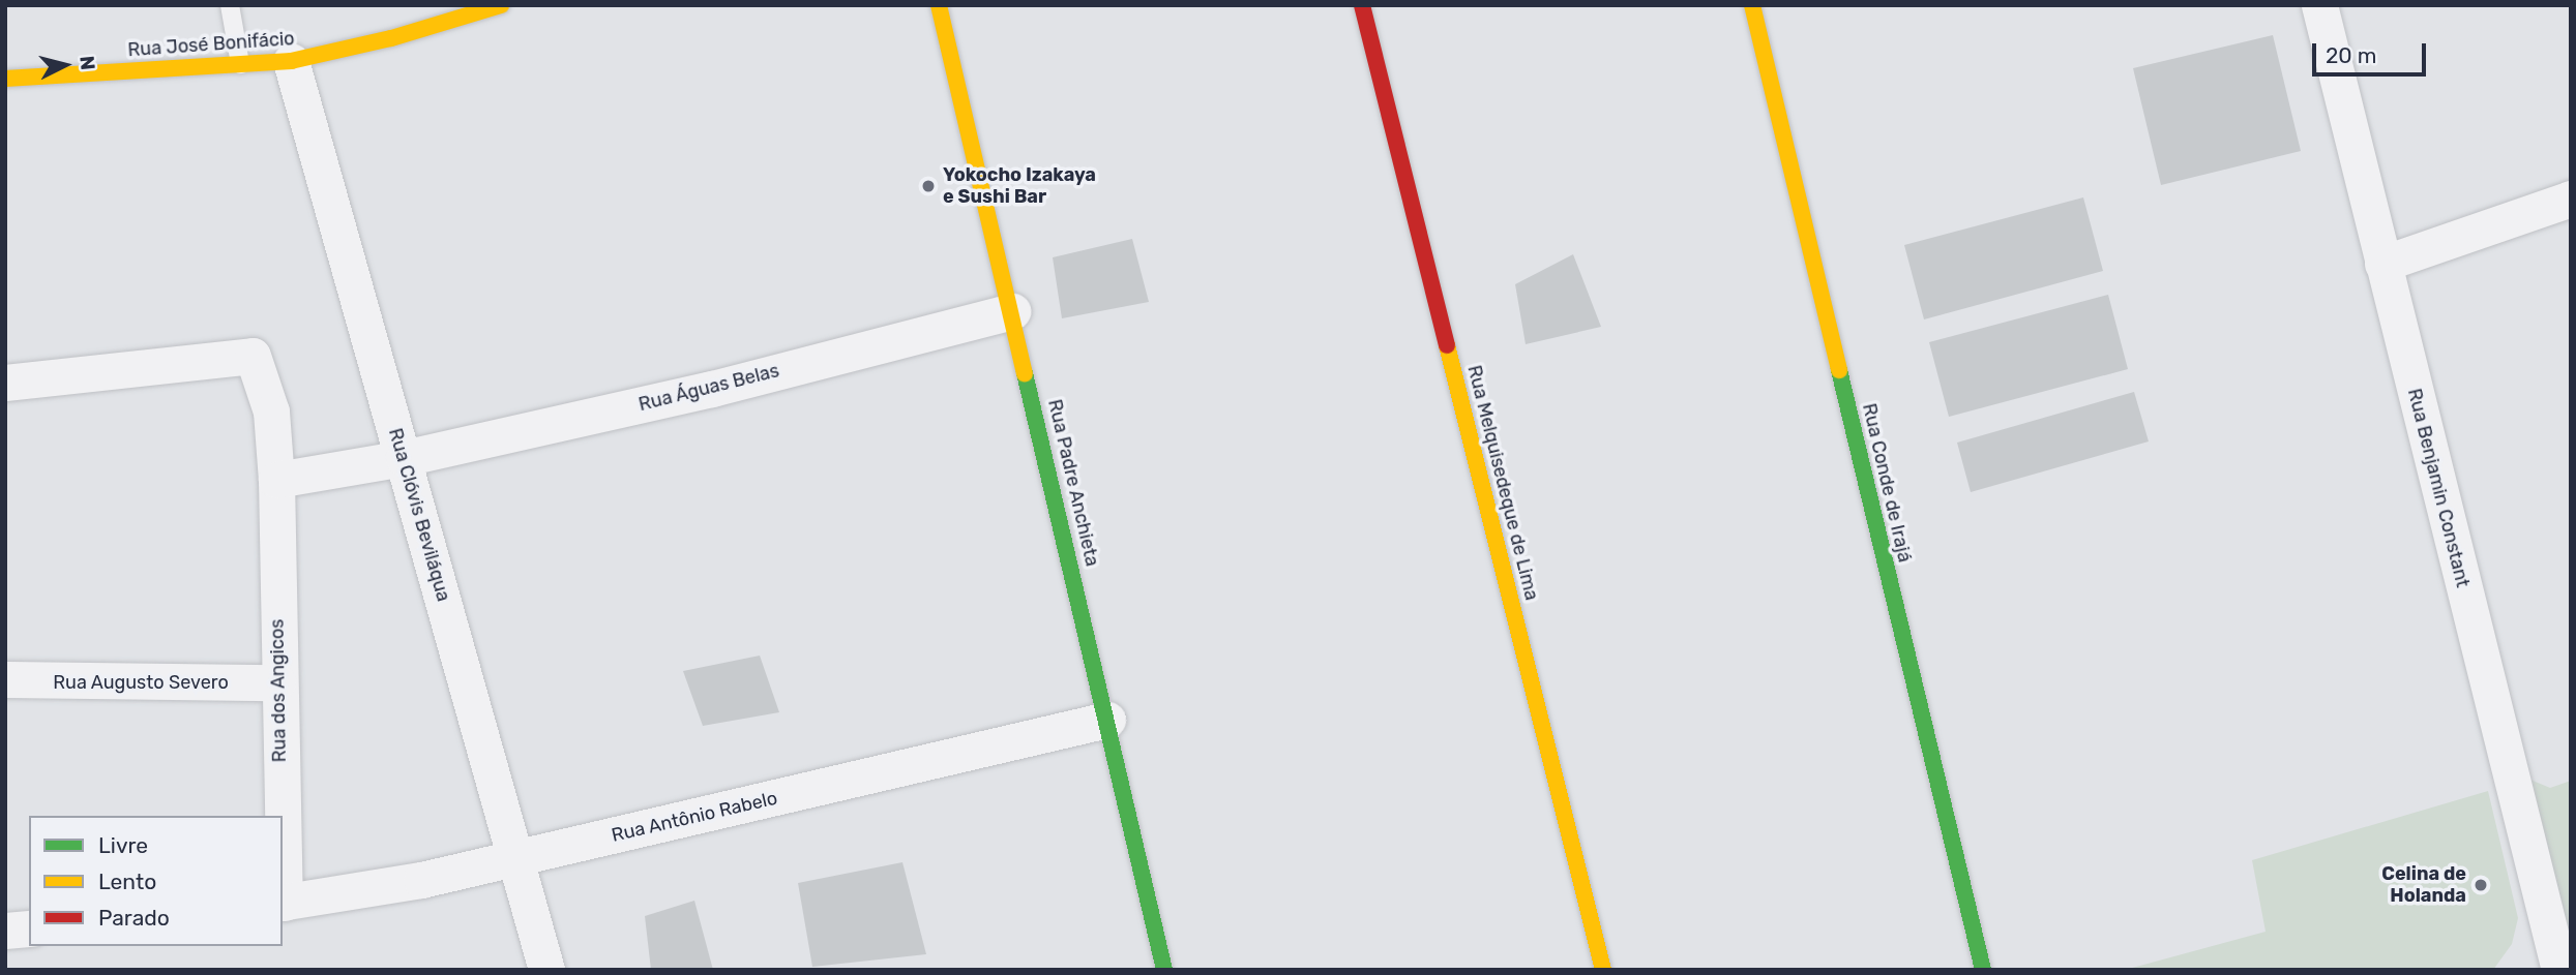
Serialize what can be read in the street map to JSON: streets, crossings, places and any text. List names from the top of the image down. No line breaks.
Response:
{"streets":{"main road":["Rua José Bonifácio","Rua Padre Anchieta","Rua Melquisedeque de Lima","Rua Conde de Irajá"],"street":["Rua Águas Belas","Rua Benjamin Constant","Rua Clóvis Beviláqua","Rua Augusto Severo","Rua dos Angicos","Rua Antônio Rabelo"]},"crossings":[["Rua José Bonifácio","Rua Clóvis Beviláqua"],["Rua Águas Belas","Rua Padre Anchieta"],["Rua Águas Belas","Rua Clóvis Beviláqua"],["Rua Padre Anchieta","Rua Antônio Rabelo"],["Rua Clóvis Beviláqua","Rua Antônio Rabelo"],["Rua Augusto Severo","Rua dos Angicos"]],"places":["Yokocho Izakaya e Sushi Bar","Celina de Holanda"],"legend":["Livre","Lento","Parado"],"scale_bar":"20 m","north":"right"}
